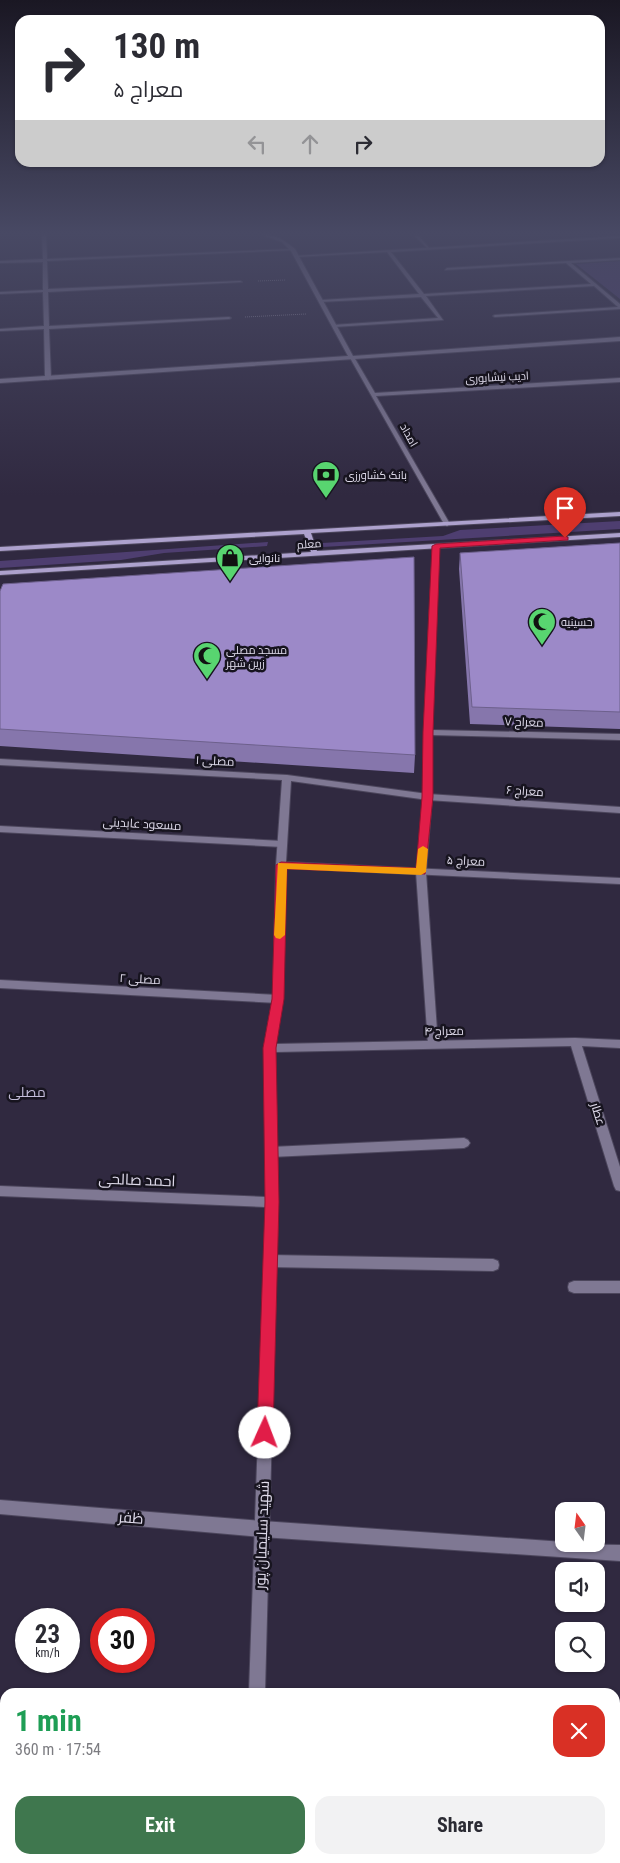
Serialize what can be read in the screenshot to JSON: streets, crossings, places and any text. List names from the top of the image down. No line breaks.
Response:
{"streets":{"main road":["معلم"],"street":["ادیب نیشابوری","امداد","معراح ۷","مصلی ۱","معراج ۶","مسعود عابدینی","معراج ۵","مصلی ۲","معراج ۴","عطار","احمد صالحی","ظفر","شهید سلیمیان پور"]},"crossings":[["ادیب نیشابوری","امداد"],["امداد","معلم"],["مصلی ۱","معراج ۶"],["مصلی ۱","شهید سلیمیان پور"],["مسعود عابدینی","شهید سلیمیان پور"],["معراج ۵","شهید سلیمیان پور"],["مصلی ۲","شهید سلیمیان پور"],["معراج ۴","عطار"],["معراج ۴","شهید سلیمیان پور"],["احمد صالحی","شهید سلیمیان پور"],["ظفر","شهید سلیمیان پور"]],"districts":["مصلی"],"places":{"bank":["بانک کشاورزی"],"shop":["نانوایی"],"mosque":["حسینیه","مسجد مصلی زرین شهر"]},"north":"top","page":{"turn":["130 m","معراج ۵"],"speed":"23 km/h","limit":"30","heading":["1 min","360 m · 17:54"],"buttons":["Exit","Share"]}}
